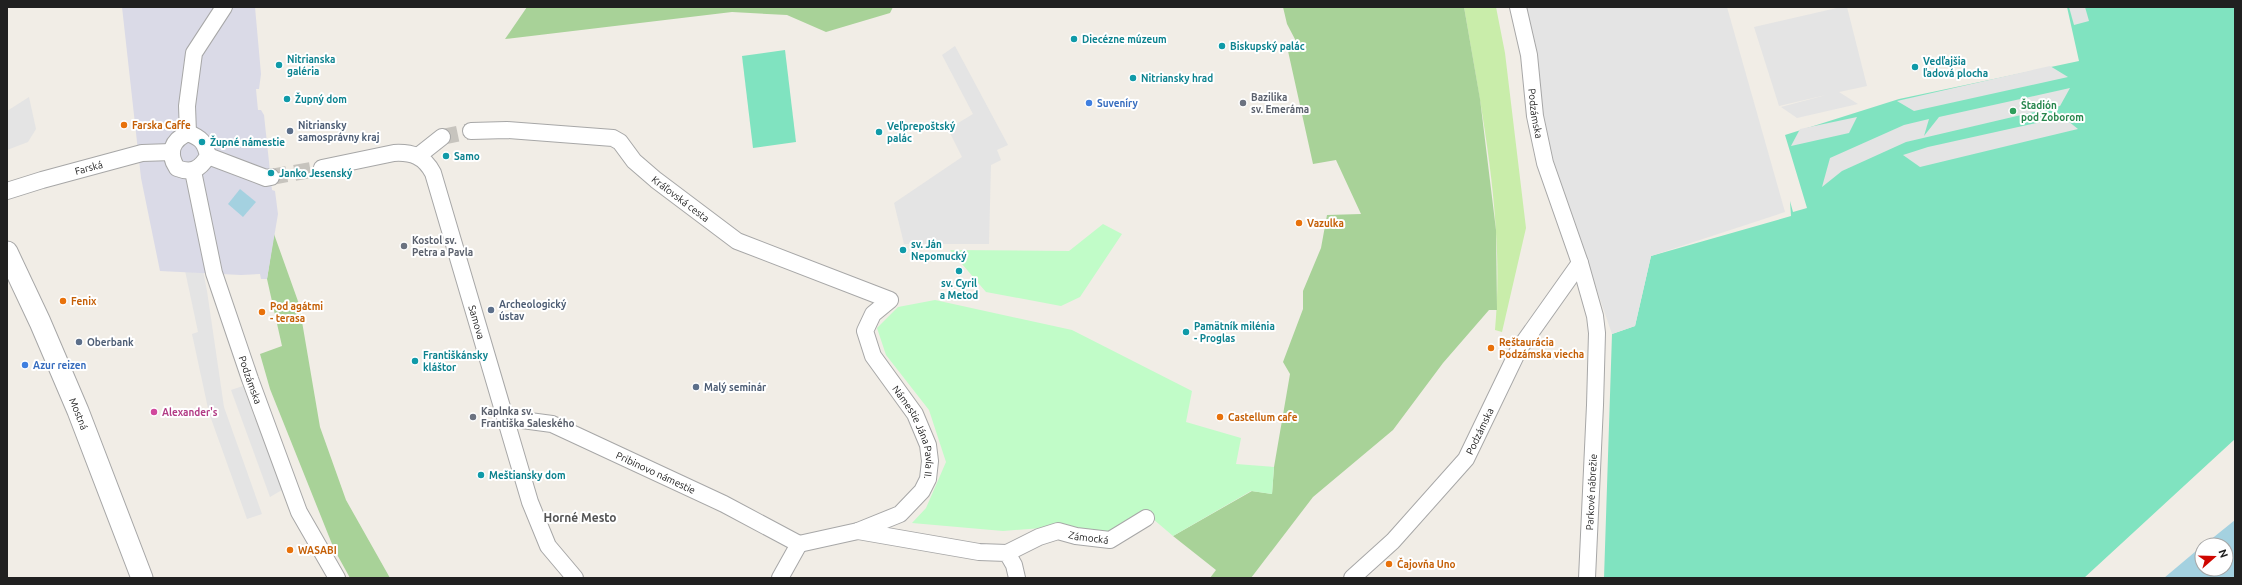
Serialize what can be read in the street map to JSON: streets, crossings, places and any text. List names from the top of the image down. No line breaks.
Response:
{"streets":{"street":["Podzámska","Farská","Kráľovská cesta","Samova","Mostná","Námestie Jána Pavla II.","Pribinovo námestie","Parkové nábrežie","Zámocká"]},"crossings":[["Podzámska","Farská"],["Podzámska","Parkové nábrežie"],["Kráľovská cesta","Námestie Jána Pavla II."],["Samova","Pribinovo námestie"],["Námestie Jána Pavla II.","Pribinovo námestie"],["Námestie Jána Pavla II.","Zámocká"]],"districts":["Horné Mesto"],"places":["Diecézne múzeum","Biskupský palác","Nitrianska galéria","Vedľajšia ľadová plocha","Nitriansky hrad","Župný dom","Suveníry","Bazilika sv. Emeráma","Štadión pod Zoborom","Farska Caffe","Nitriansky samosprávny kraj","Veľprepoštský palác","Župné námestie","Samo","Janko Jesenský","Vazulka","Kostol sv. Petra a Pavla","sv. Ján Nepomucký","sv. Cyril a Metod","Fenix","Archeologický ústav","Pod agátmi - terasa","Pamätník milénia - Proglas","Oberbank","Reštaurácia Podzámska viecha","Františkánsky kláštor","Azur reizen","Malý seminár","Alexander's","Kaplnka sv. Františka Saleského","Castellum cafe","Meštiansky dom","WASABI","Čajovňa Uno"],"north":"right"}
